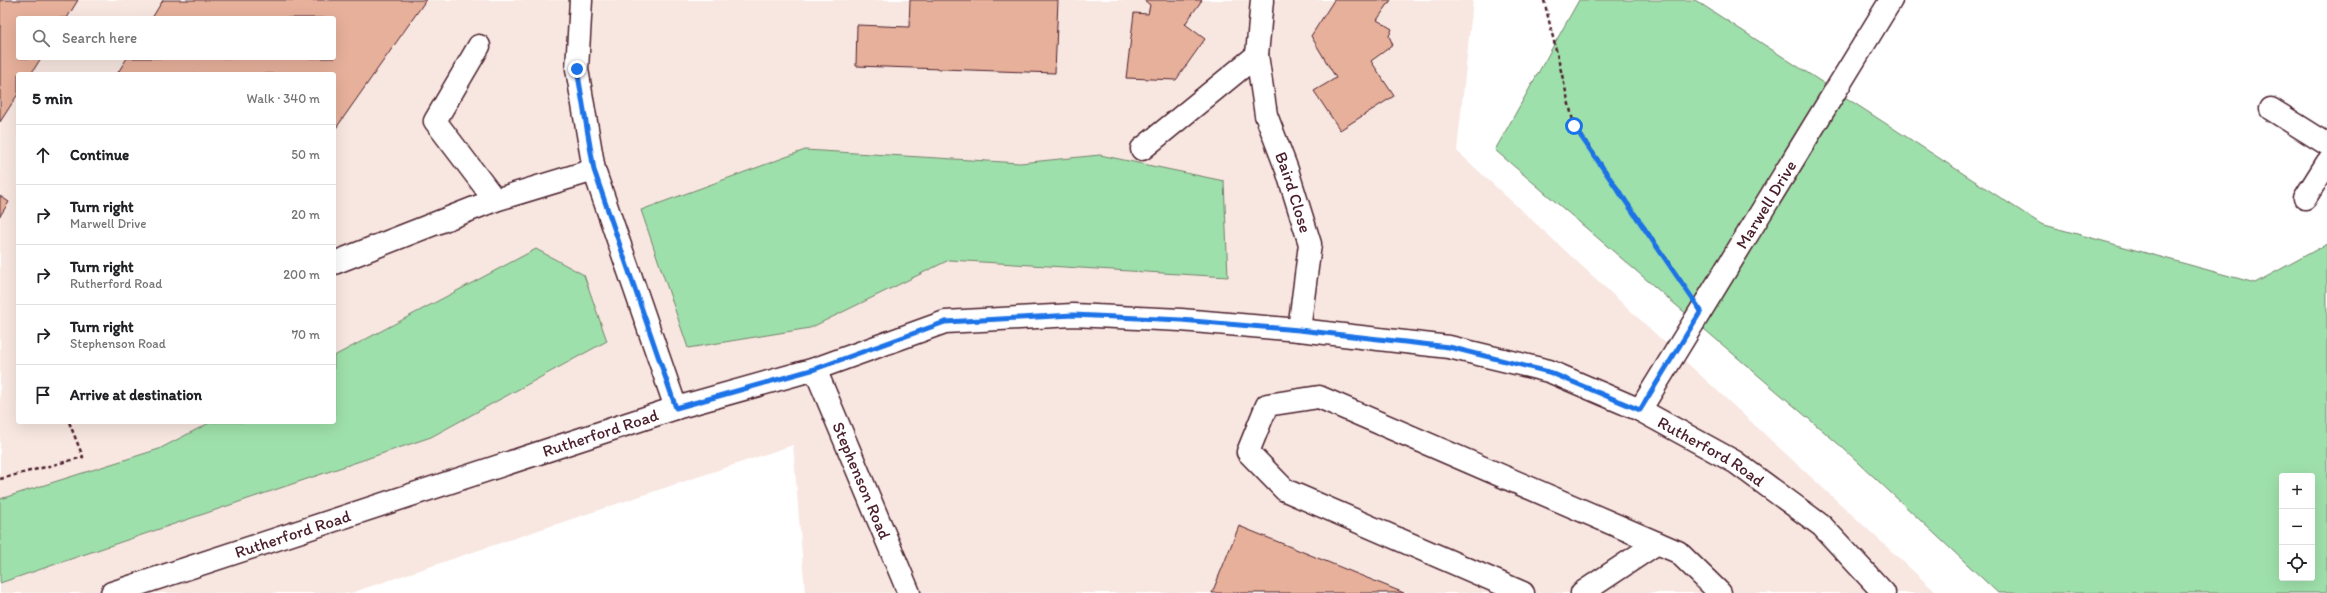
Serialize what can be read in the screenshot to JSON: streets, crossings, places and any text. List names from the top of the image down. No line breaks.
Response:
{"streets":{"street":["Baird Close","Marwell Drive","Rutherford Road","Stephenson Road"]},"crossings":[["Baird Close","Rutherford Road"],["Marwell Drive","Rutherford Road"],["Rutherford Road","Stephenson Road"]],"page":{"search":"Search here","heading":["5 min","Walk · 340 m"],"list":[["Continue","50 m"],["Turn right","Marwell Drive","20 m"],["Turn right","Rutherford Road","200 m"],["Turn right","Stephenson Road","70 m"],"Arrive at destination"],"map_buttons":["+","−"]}}
